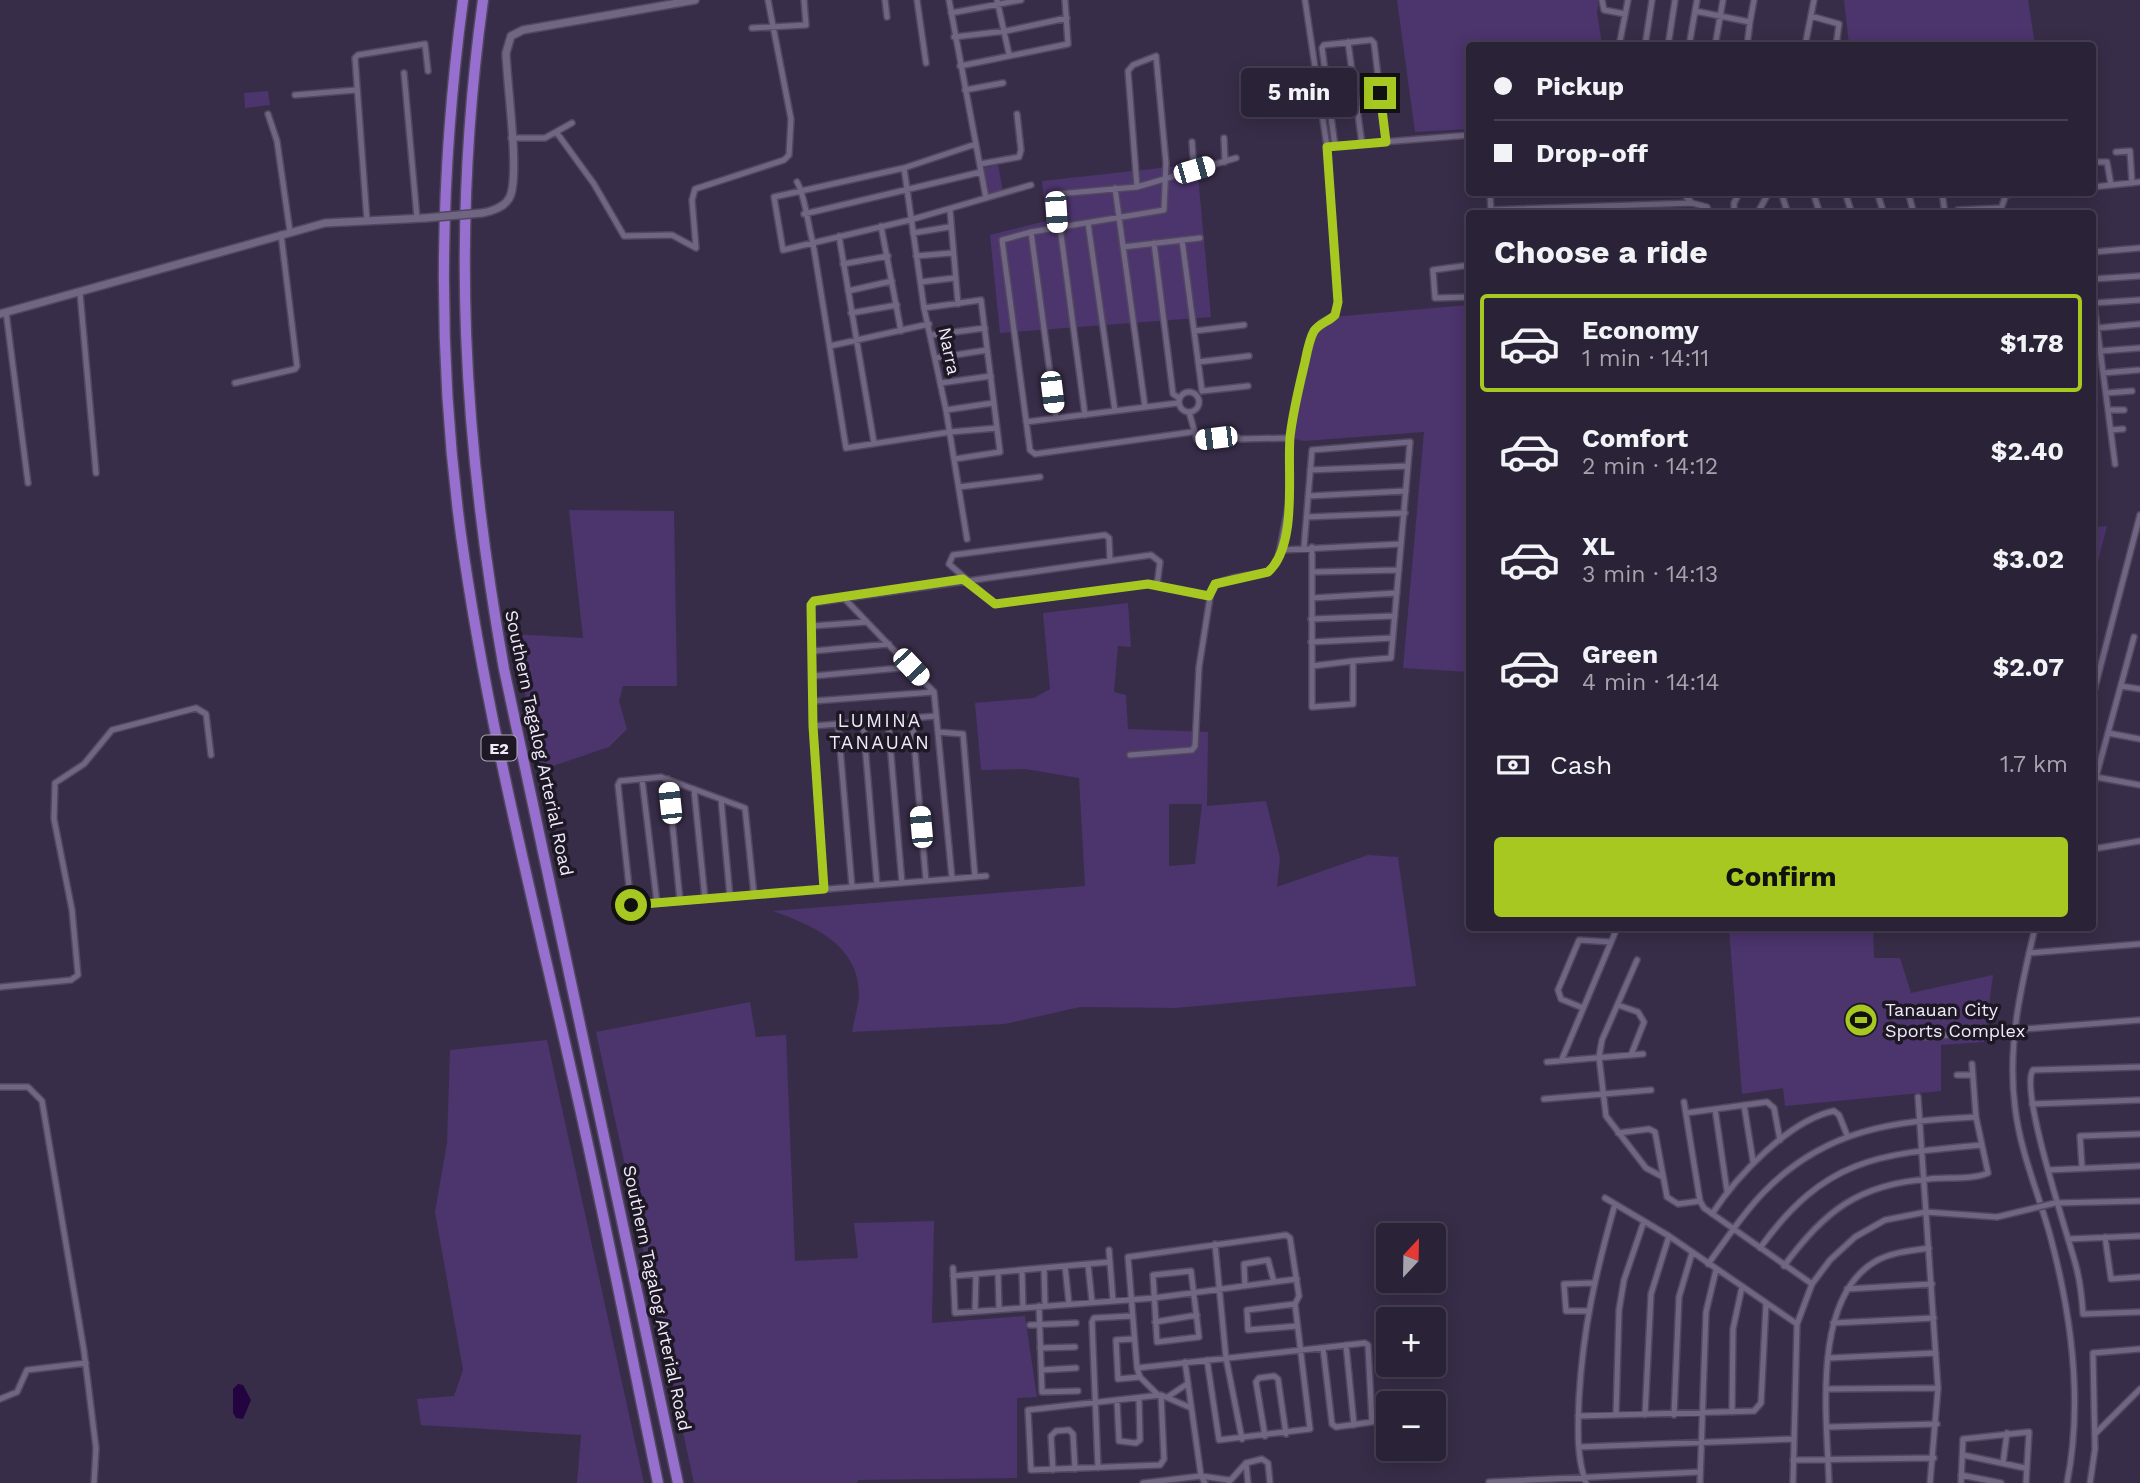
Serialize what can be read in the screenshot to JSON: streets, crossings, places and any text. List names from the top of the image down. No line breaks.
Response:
{"streets":{"highway":["Southern Tagalog Arterial Road","E2"],"street":["Narra"]},"districts":["LUMINA TANAUAN"],"places":{"sports":["Tanauan City Sports Complex"]},"north":"top","page":{"banner":["Pickup","Drop-off"],"bubble":"5 min","heading":"Choose a ride","list":[{"name":"Economy","note":"1 min · 14:11","value":"$1.78"},{"name":"Comfort","note":"2 min · 14:12","value":"$2.40"},{"name":"XL","note":"3 min · 14:13","value":"$3.02"},{"name":"Green","note":"4 min · 14:14","value":"$2.07"}],"pay":["Cash","1.7 km"],"buttons":"Confirm","map_buttons":["+","−"]}}
